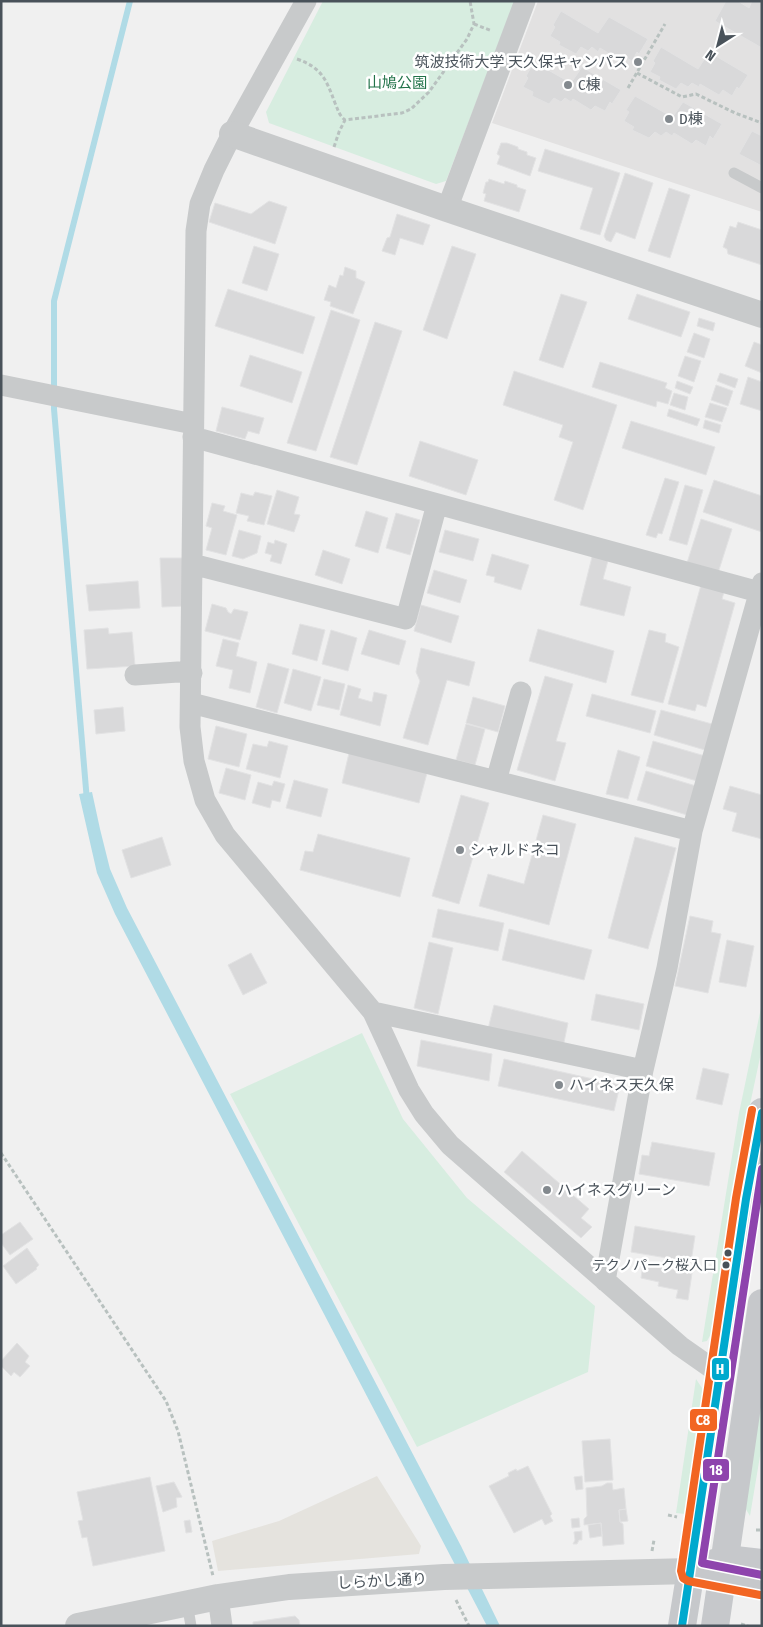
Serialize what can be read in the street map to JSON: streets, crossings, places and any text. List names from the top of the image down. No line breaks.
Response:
{"streets":{"street":["しらかし通り"]},"parks":["山鳩公園"],"places":["筑波技術大学 天久保キャンパス","C棟","D棟","シャルドネコ","ハイネス天久保","ハイネスグリーン","テクノパーク桜入口"],"lines":["transit line C8","transit line H","transit line 18"],"north":"bottom left"}
